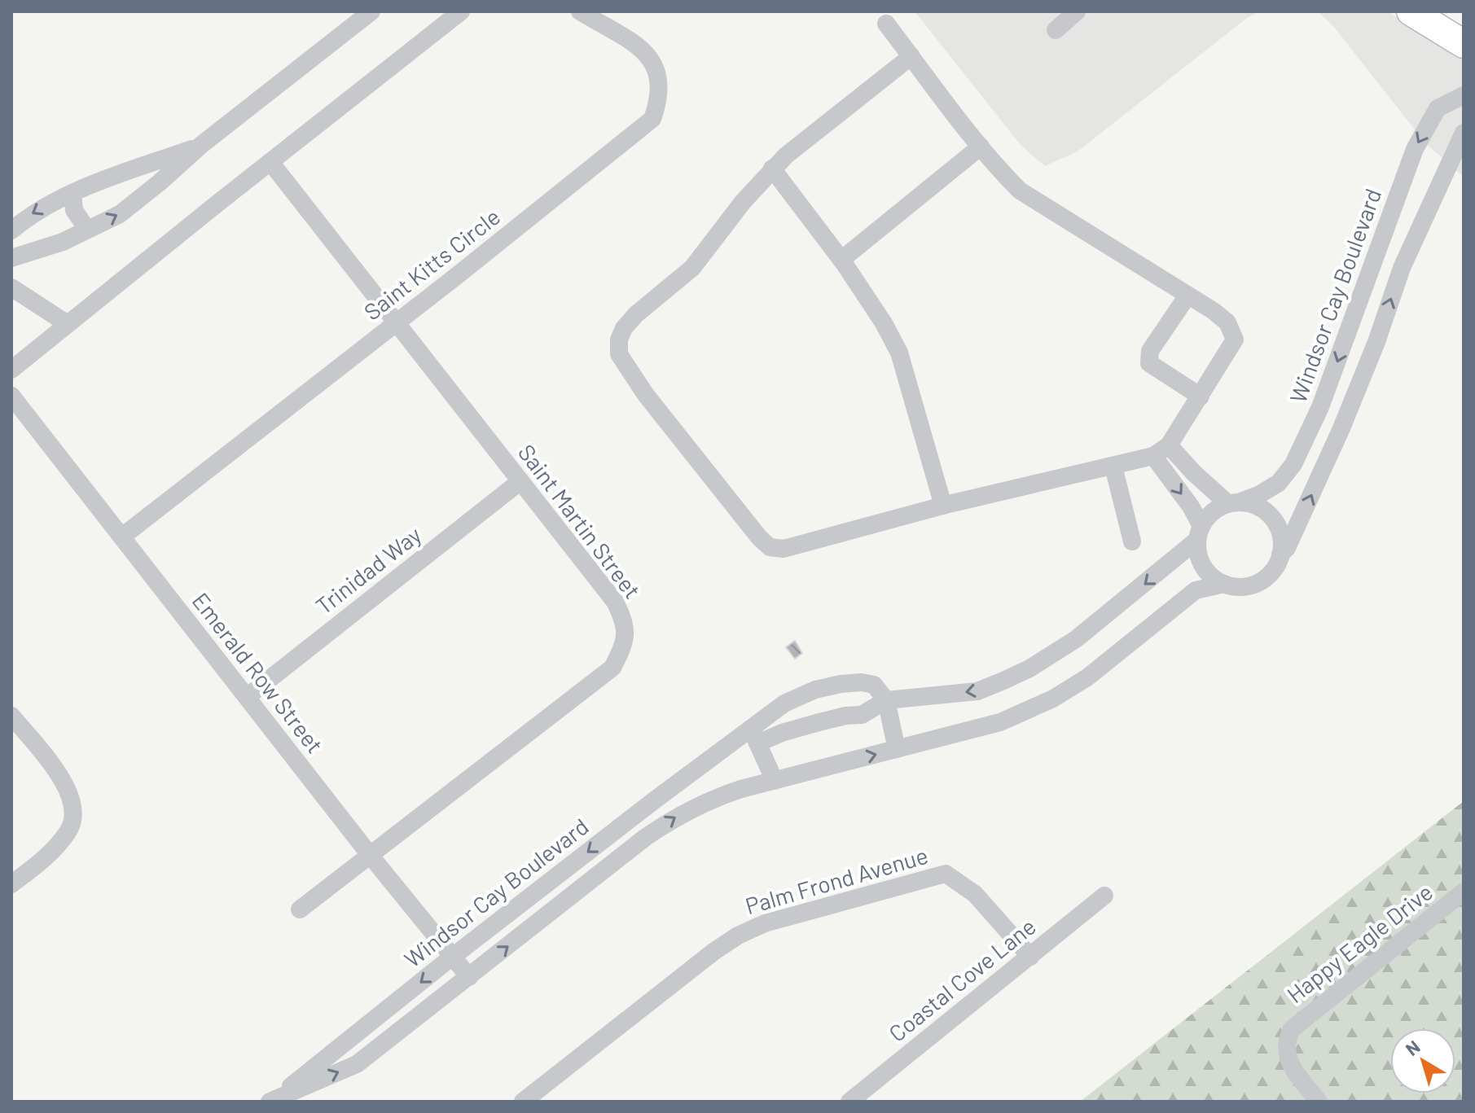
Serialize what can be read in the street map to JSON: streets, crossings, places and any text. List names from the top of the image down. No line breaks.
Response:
{"streets":{"street":["Saint Kitts Circle","Windsor Cay Boulevard","Saint Martin Street","Trinidad Way","Emerald Row Street","Palm Frond Avenue","Happy Eagle Drive","Coastal Cove Lane"]},"crossings":[["Saint Kitts Circle","Saint Martin Street"],["Saint Kitts Circle","Emerald Row Street"],["Windsor Cay Boulevard","Emerald Row Street"],["Saint Martin Street","Trinidad Way"],["Saint Martin Street","Emerald Row Street"],["Trinidad Way","Emerald Row Street"],["Palm Frond Avenue","Coastal Cove Lane"]],"north":"top left"}
